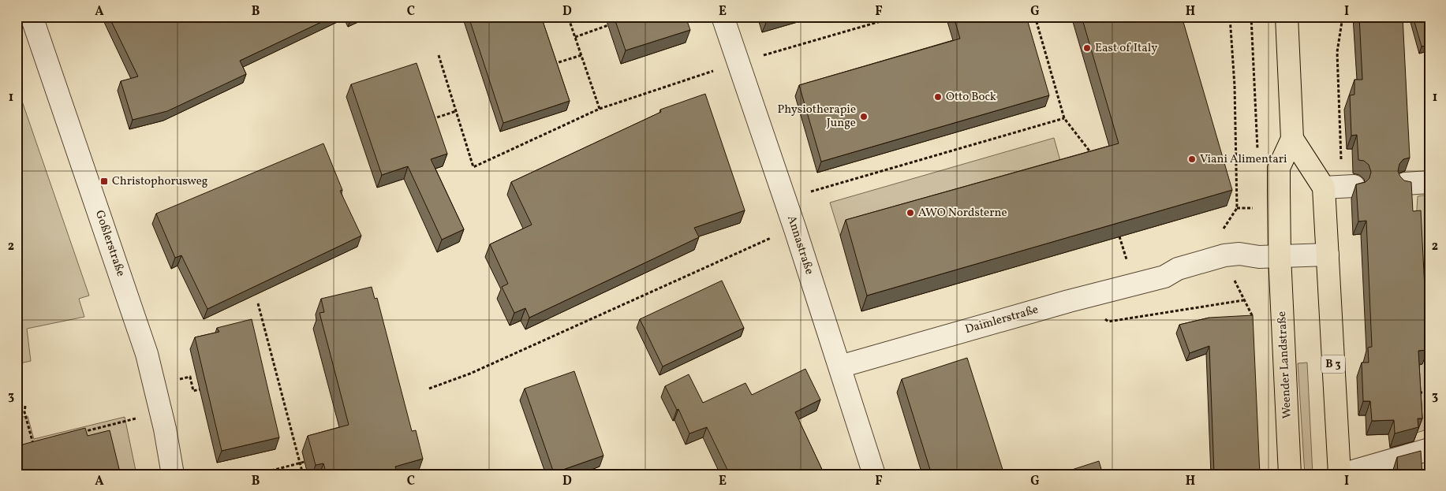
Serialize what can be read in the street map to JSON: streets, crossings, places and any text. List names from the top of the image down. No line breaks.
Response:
{"streets":{"main road":["B 3","Weender Landstraße"],"street":["Goßlerstraße","Annastraße","Daimlerstraße"]},"crossings":[["Annastraße","Daimlerstraße"],["Daimlerstraße","Weender Landstraße"],["B 3","Weender Landstraße"]],"places":{"other":["East of Italy","Otto Bock","Physiotherapie Junge","Viani Alimentari","AWO Nordsterne"],"transit":["Christophorusweg"]},"grid":{"columns":["A","B","C","D","E","F","G","H","I"],"rows":["1","2","3"]}}
